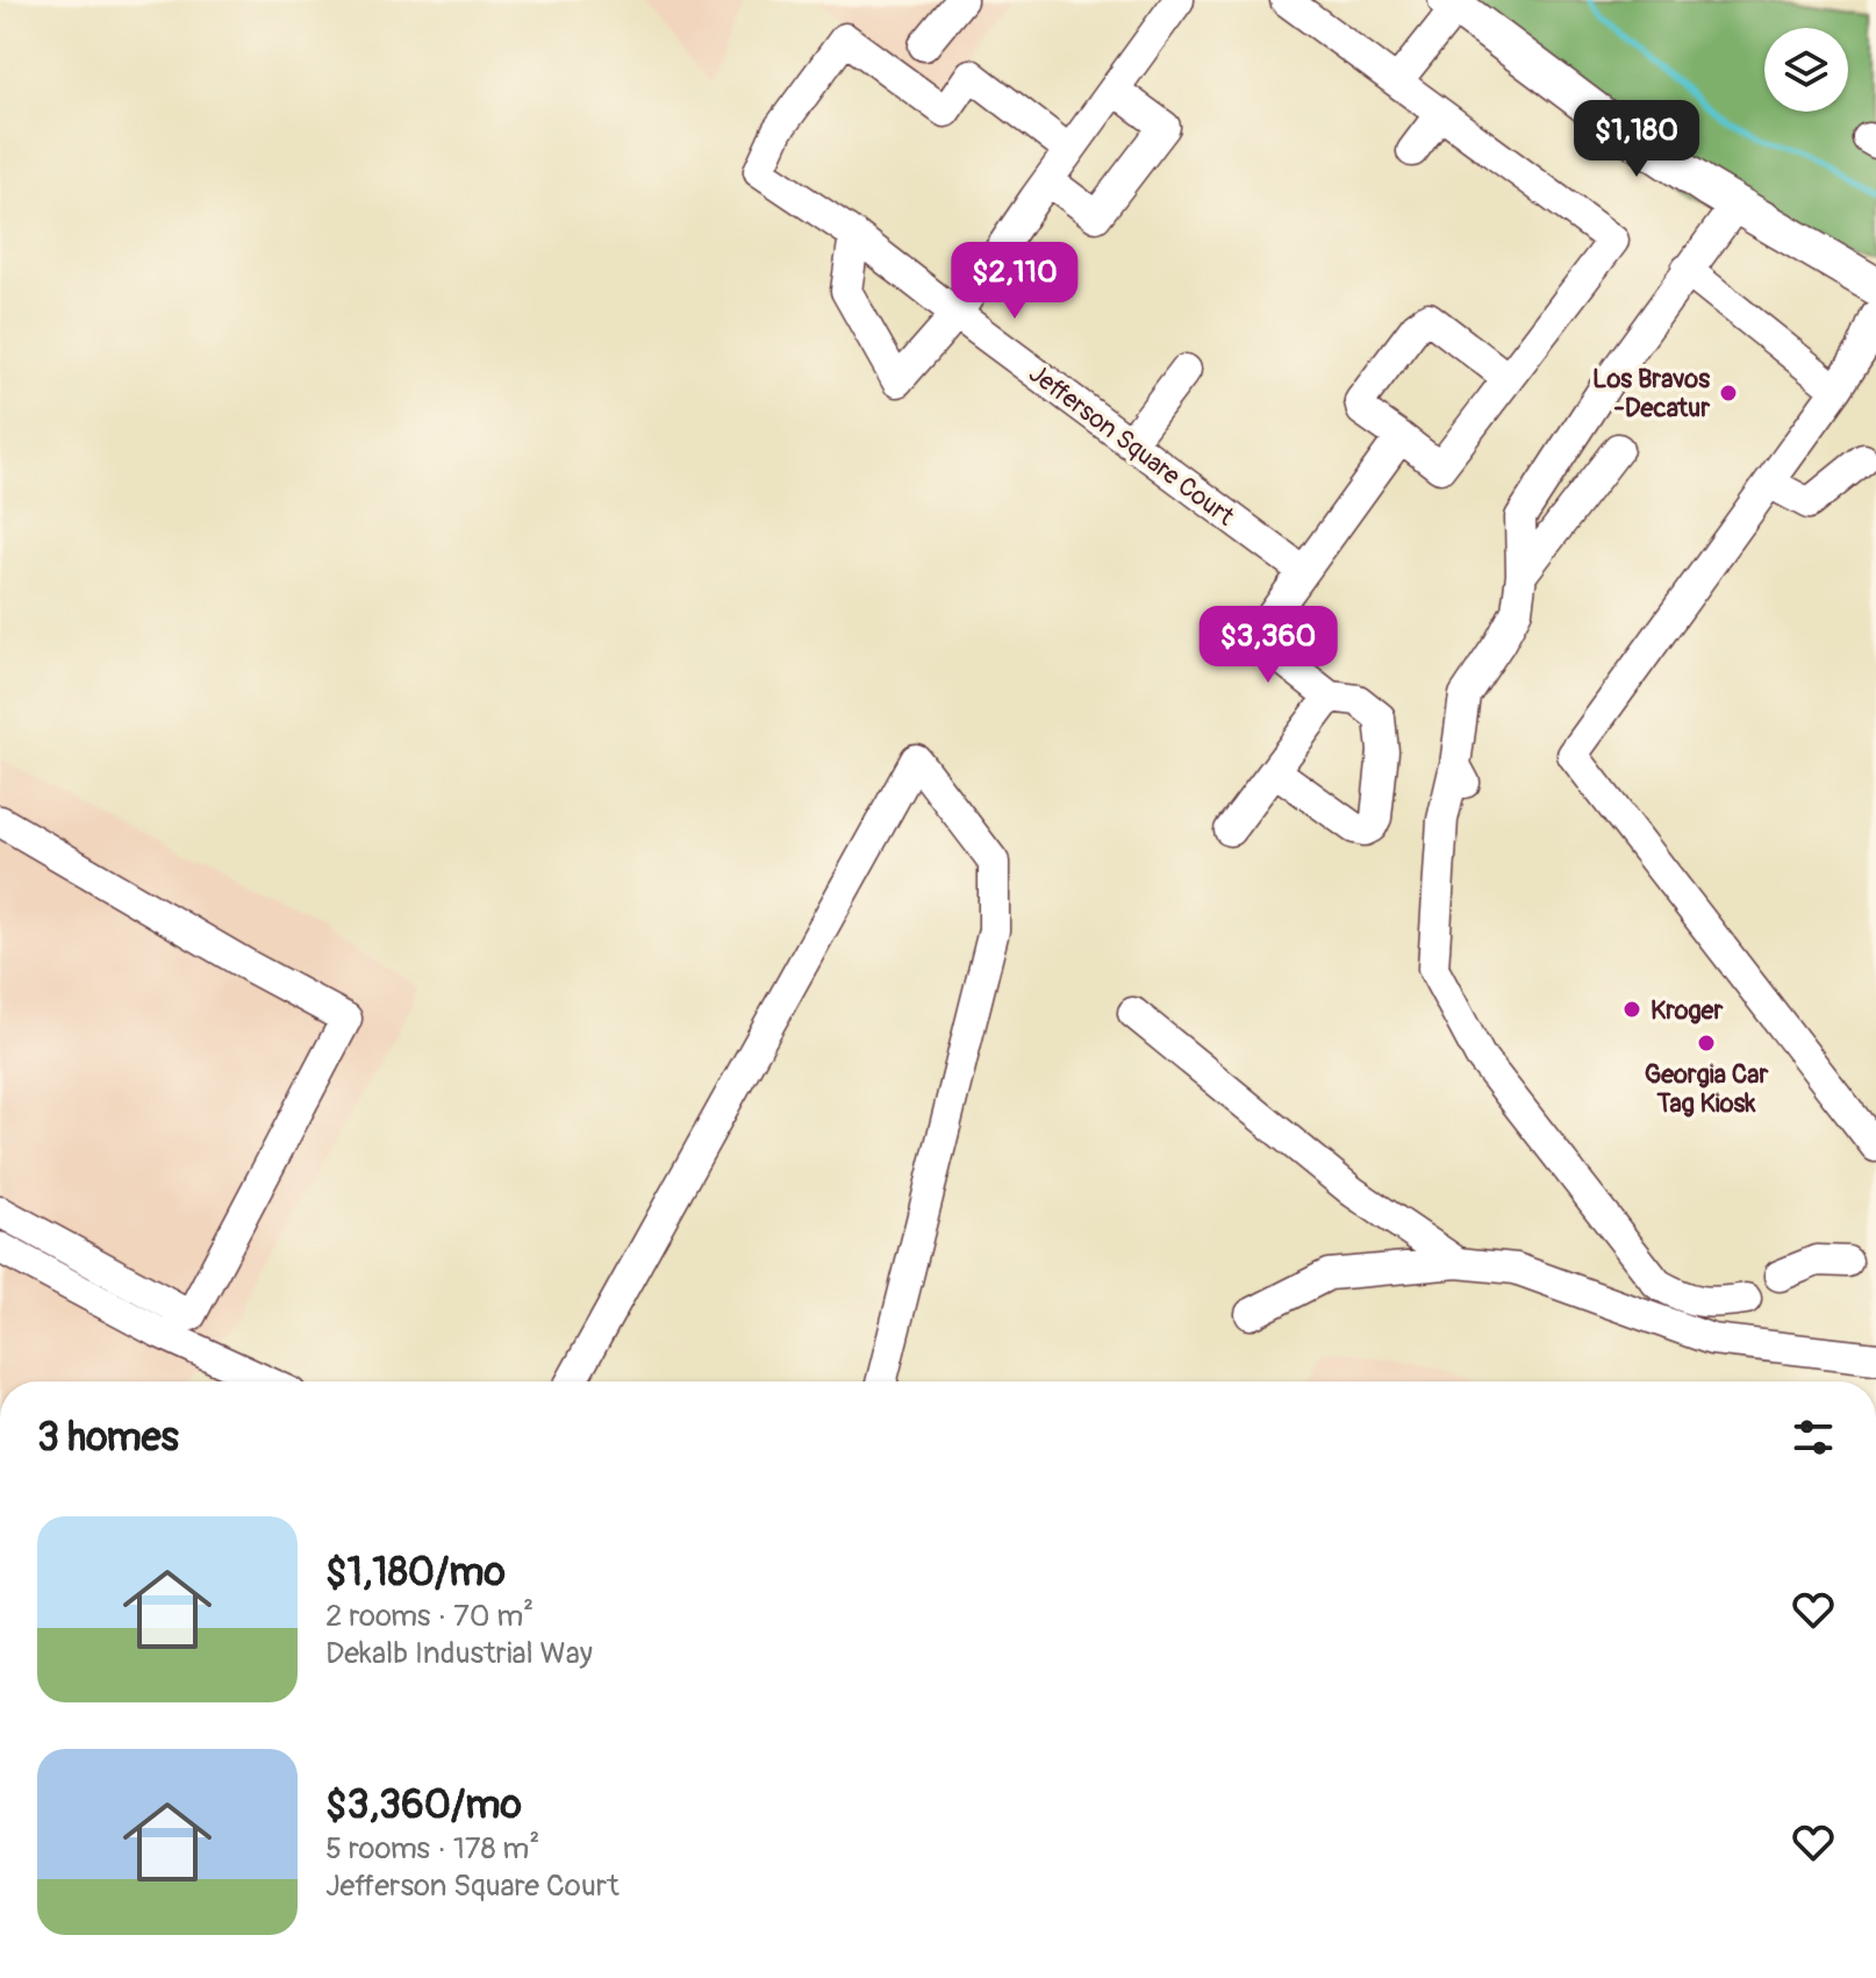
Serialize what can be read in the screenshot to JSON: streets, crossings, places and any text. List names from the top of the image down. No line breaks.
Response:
{"streets":{"street":["Jefferson Square Court"]},"places":["Los Bravos -Decatur","Kroger","Georgia Car Tag Kiosk"],"page":{"price":["$1,180","$2,110","$3,360"],"heading":"3 homes","list":[{"name":"$1,180/mo","note":"2 rooms · 70 m² · Dekalb Industrial Way"},{"name":"$3,360/mo","note":"5 rooms · 178 m² · Jefferson Square Court"}]}}
